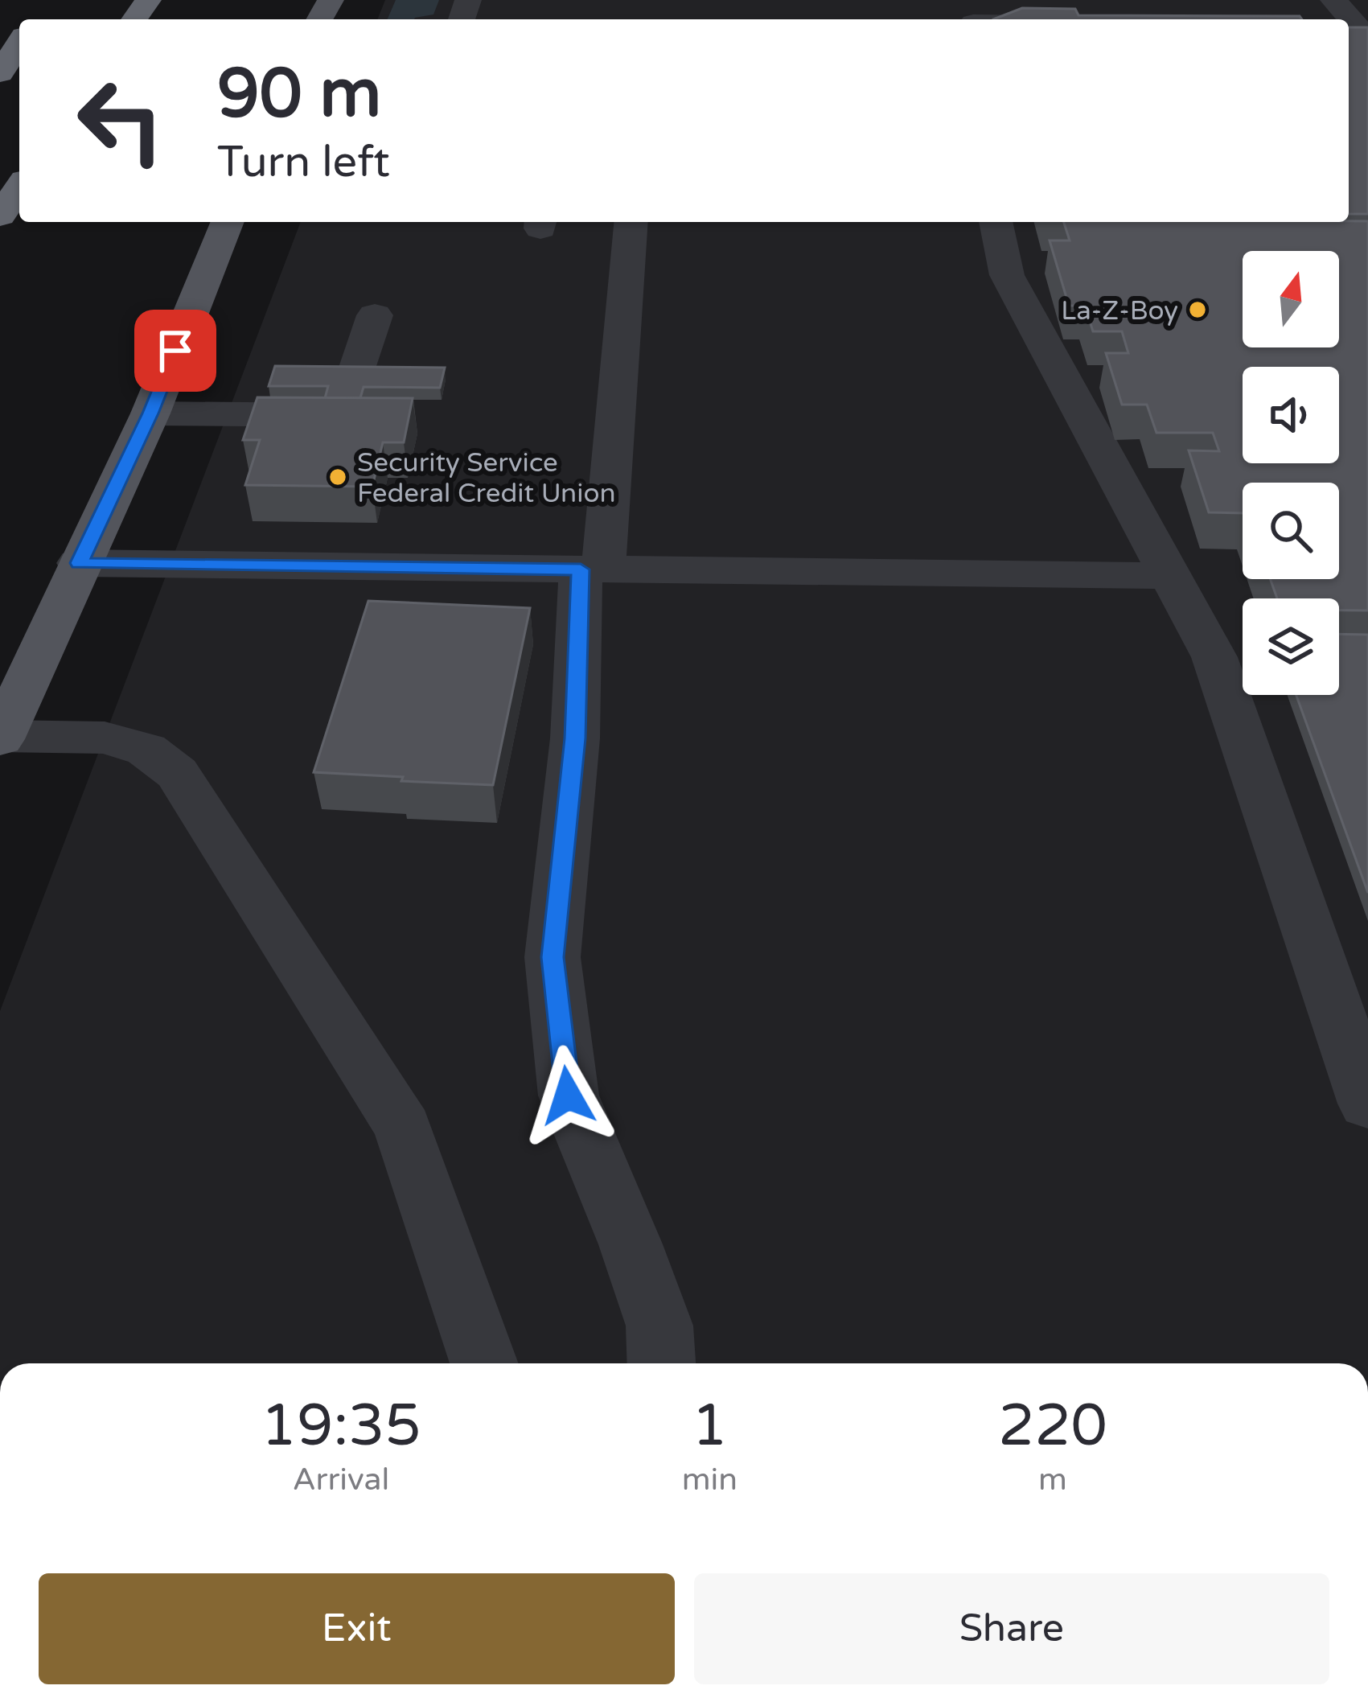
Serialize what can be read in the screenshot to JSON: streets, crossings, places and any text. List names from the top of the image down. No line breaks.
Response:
{"places":["La-Z-Boy","Security Service Federal Credit Union"],"north":"top","page":{"turn":["90 m","Turn left"],"eta":["19:35","Arrival","1","min","220","m"],"buttons":["Exit","Share"]}}
